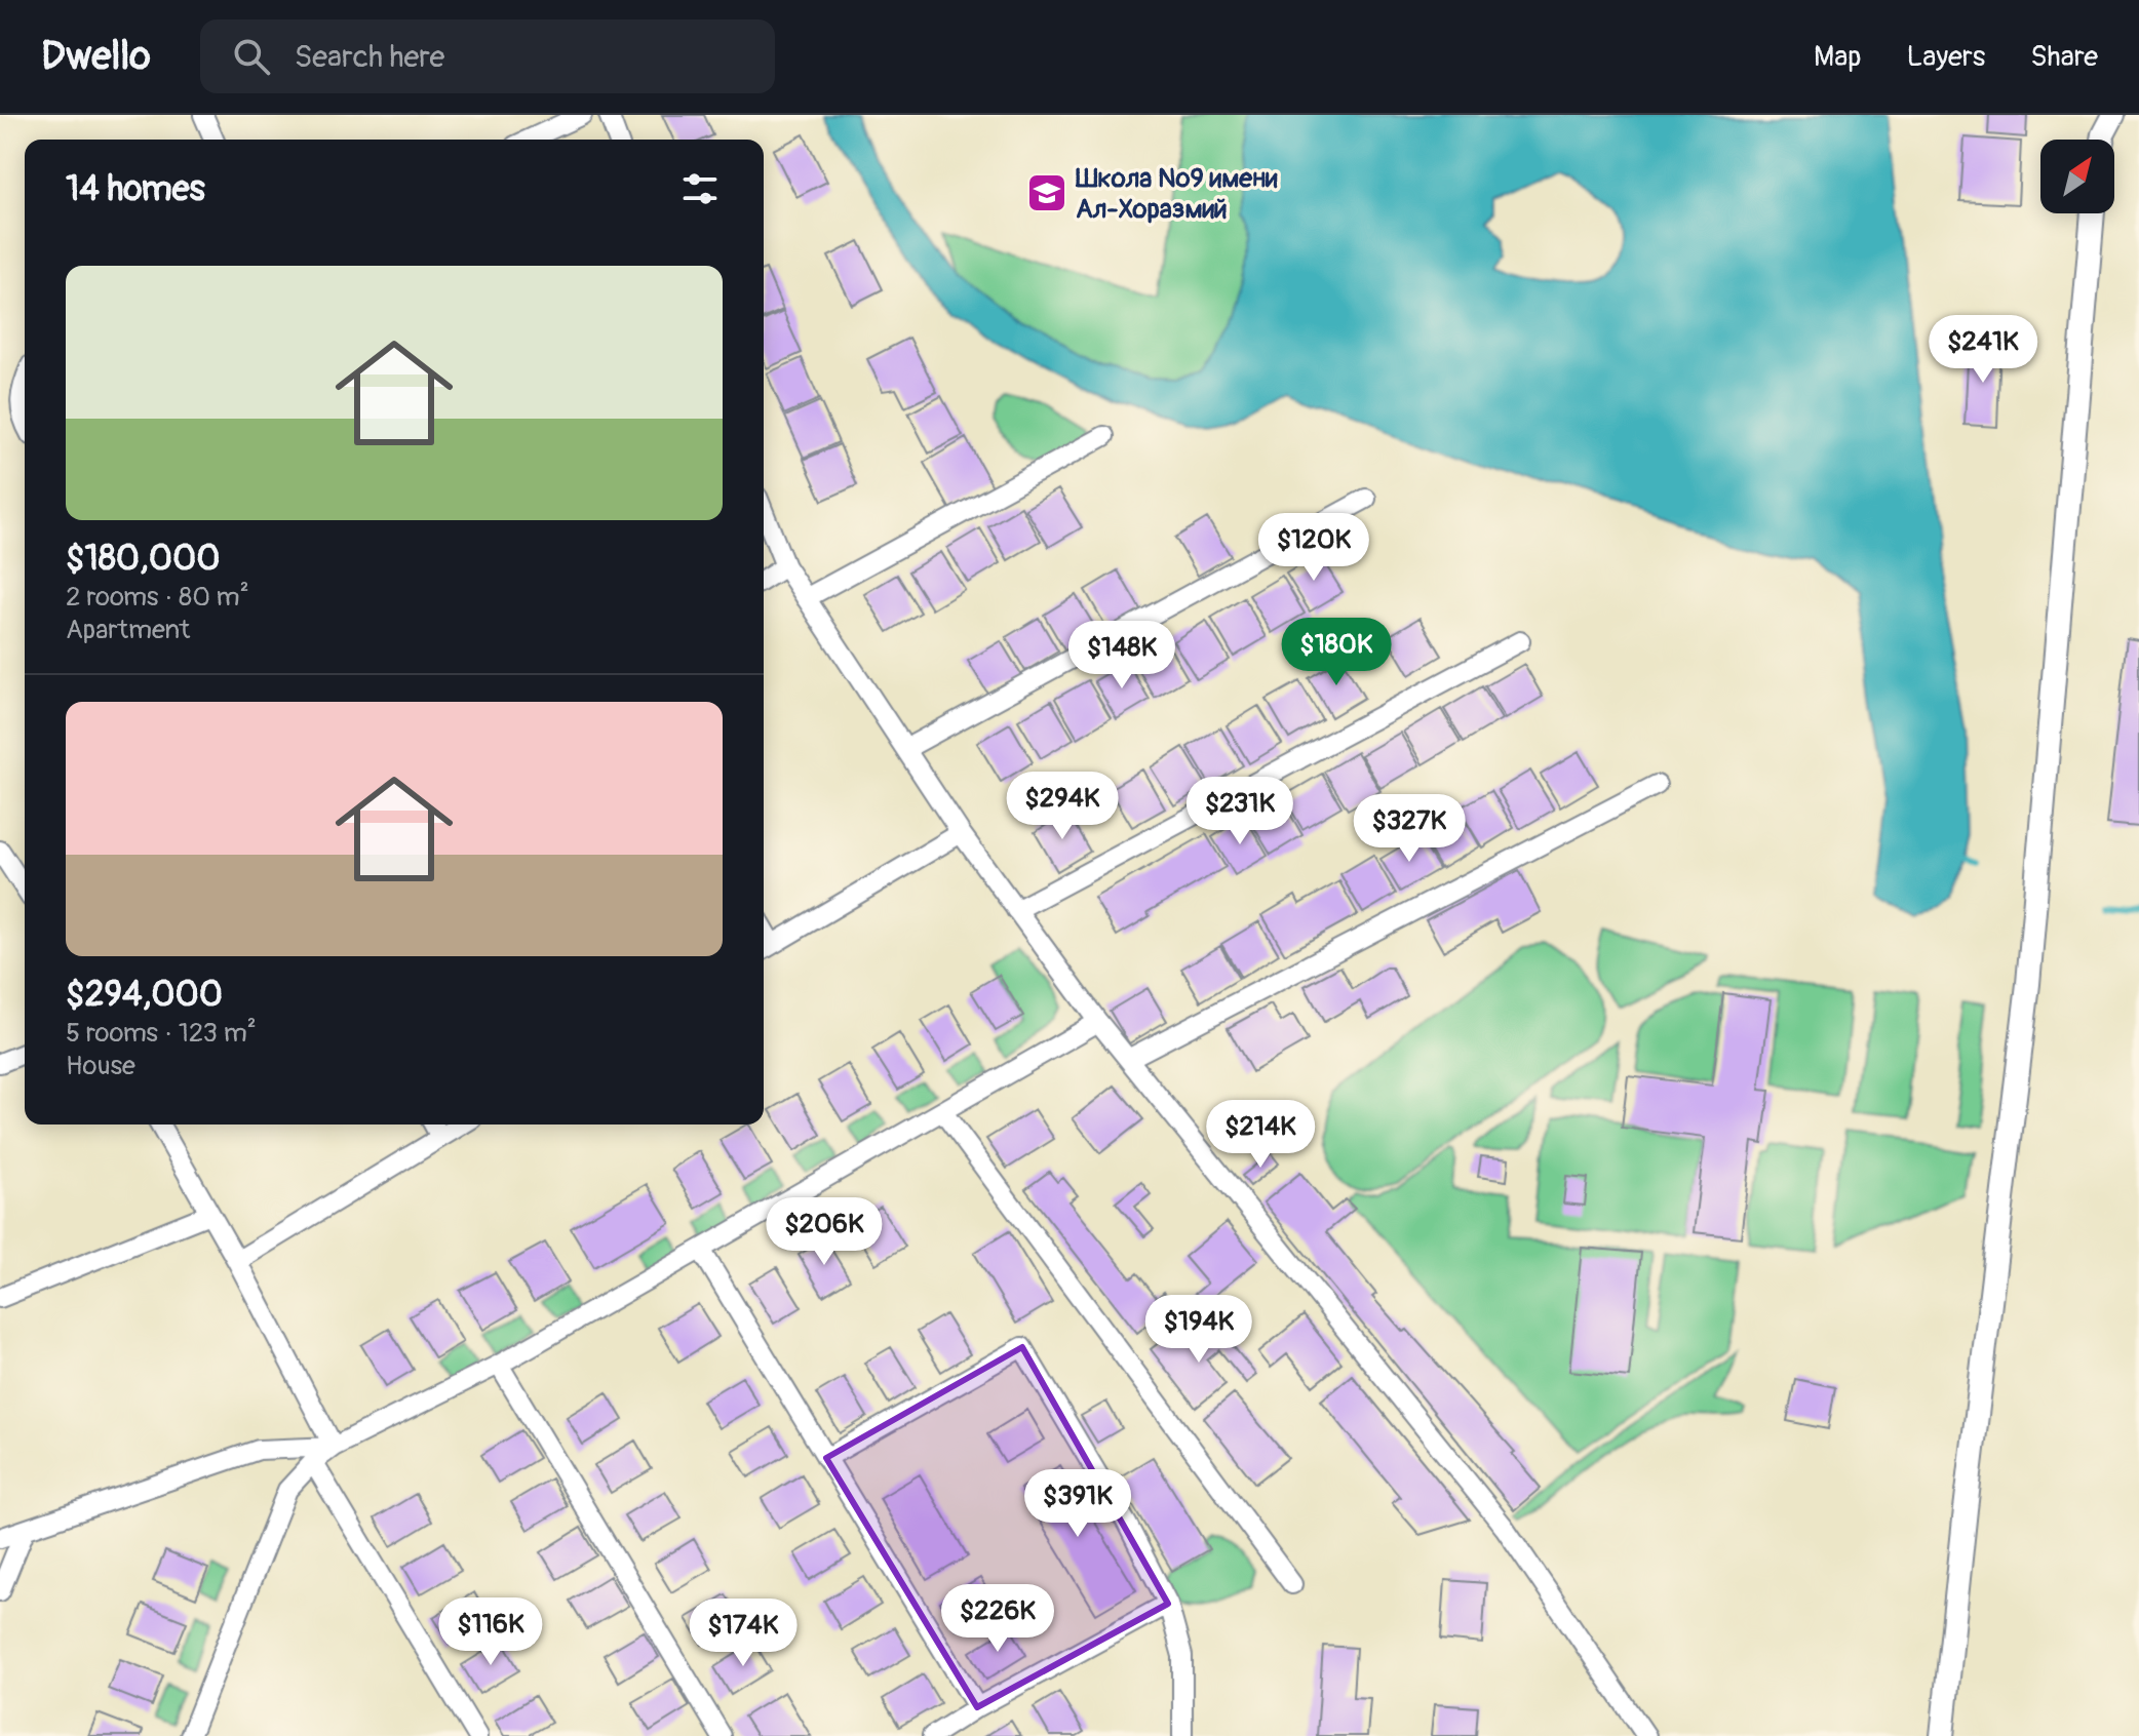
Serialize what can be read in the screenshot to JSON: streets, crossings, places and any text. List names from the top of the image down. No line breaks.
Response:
{"places":{"school or university":["Школа №9 имени Ал-Хоразмий"]},"north":"top right","page":{"header":"Dwello","search":"Search here","nav":["Map","Layers","Share"],"heading":"14 homes","list":[{"name":"$180,000","note":"2 rooms · 80 m² · Apartment"},{"name":"$294,000","note":"5 rooms · 123 m² · House"}],"price":["$241K","$120K","$180K","$148K","$294K","$231K","$327K","$214K","$206K","$194K","$391K","$226K","$116K","$174K"]}}
